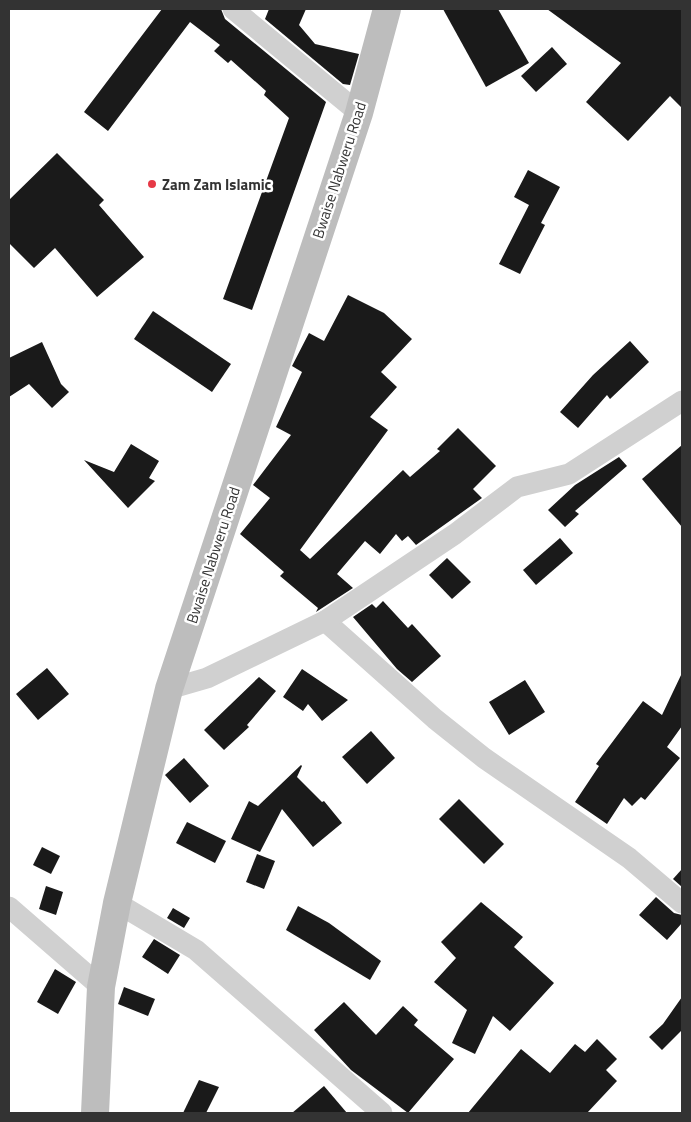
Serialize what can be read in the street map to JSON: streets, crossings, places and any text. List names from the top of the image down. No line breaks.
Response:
{"streets":{"main road":["Bwaise Nabweru Road"]},"places":["Zam Zam Islamic"]}
